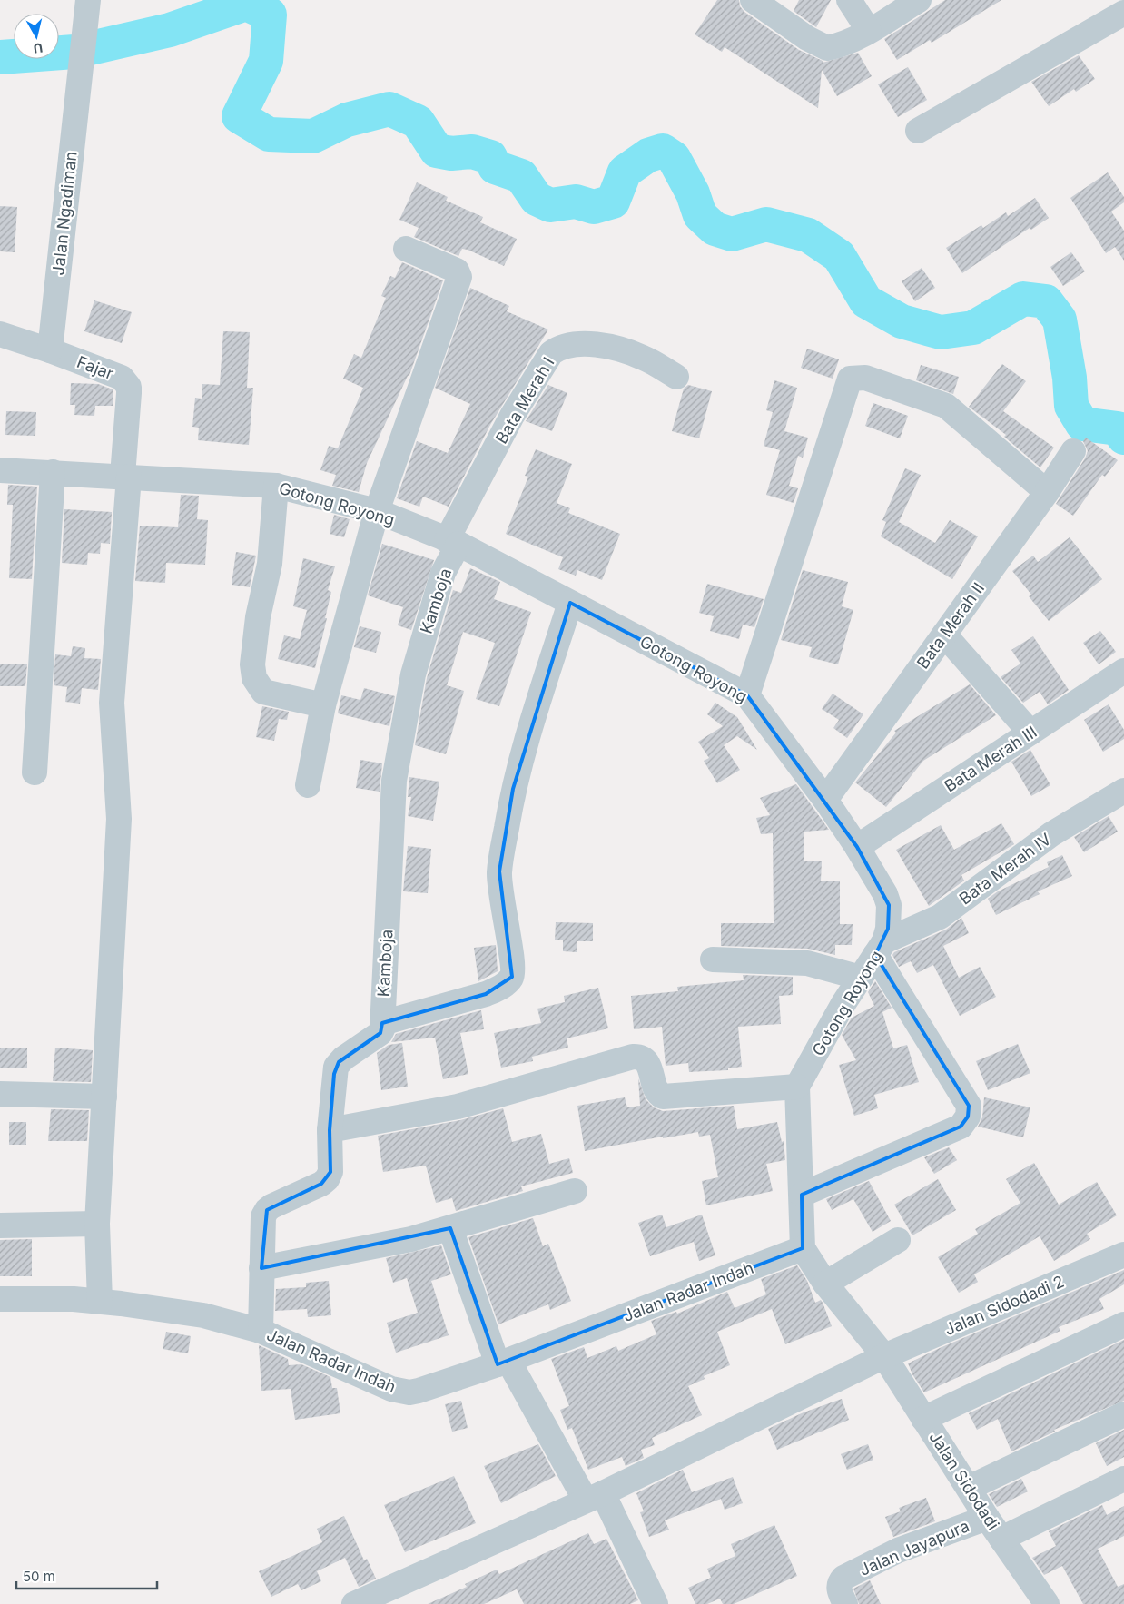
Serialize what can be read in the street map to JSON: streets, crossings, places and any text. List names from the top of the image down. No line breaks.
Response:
{"streets":{"street":["Jalan Ngadiman","Fajar","Bata Merah I","Gotong Royong","Kamboja","Bata Merah II","Bata Merah III","Bata Merah IV","Jalan Radar Indah","Jalan Sidodadi 2","Jalan Sidodadi","Jalan Jayapura"]},"crossings":[["Jalan Ngadiman","Fajar"],["Fajar","Gotong Royong"],["Bata Merah I","Gotong Royong"],["Bata Merah I","Kamboja"],["Gotong Royong","Kamboja"],["Gotong Royong","Bata Merah II"],["Gotong Royong","Bata Merah III"],["Gotong Royong","Bata Merah IV"],["Jalan Sidodadi 2","Jalan Sidodadi"],["Jalan Sidodadi","Jalan Jayapura"]],"scale_bar":"50 m","north":"bottom"}
